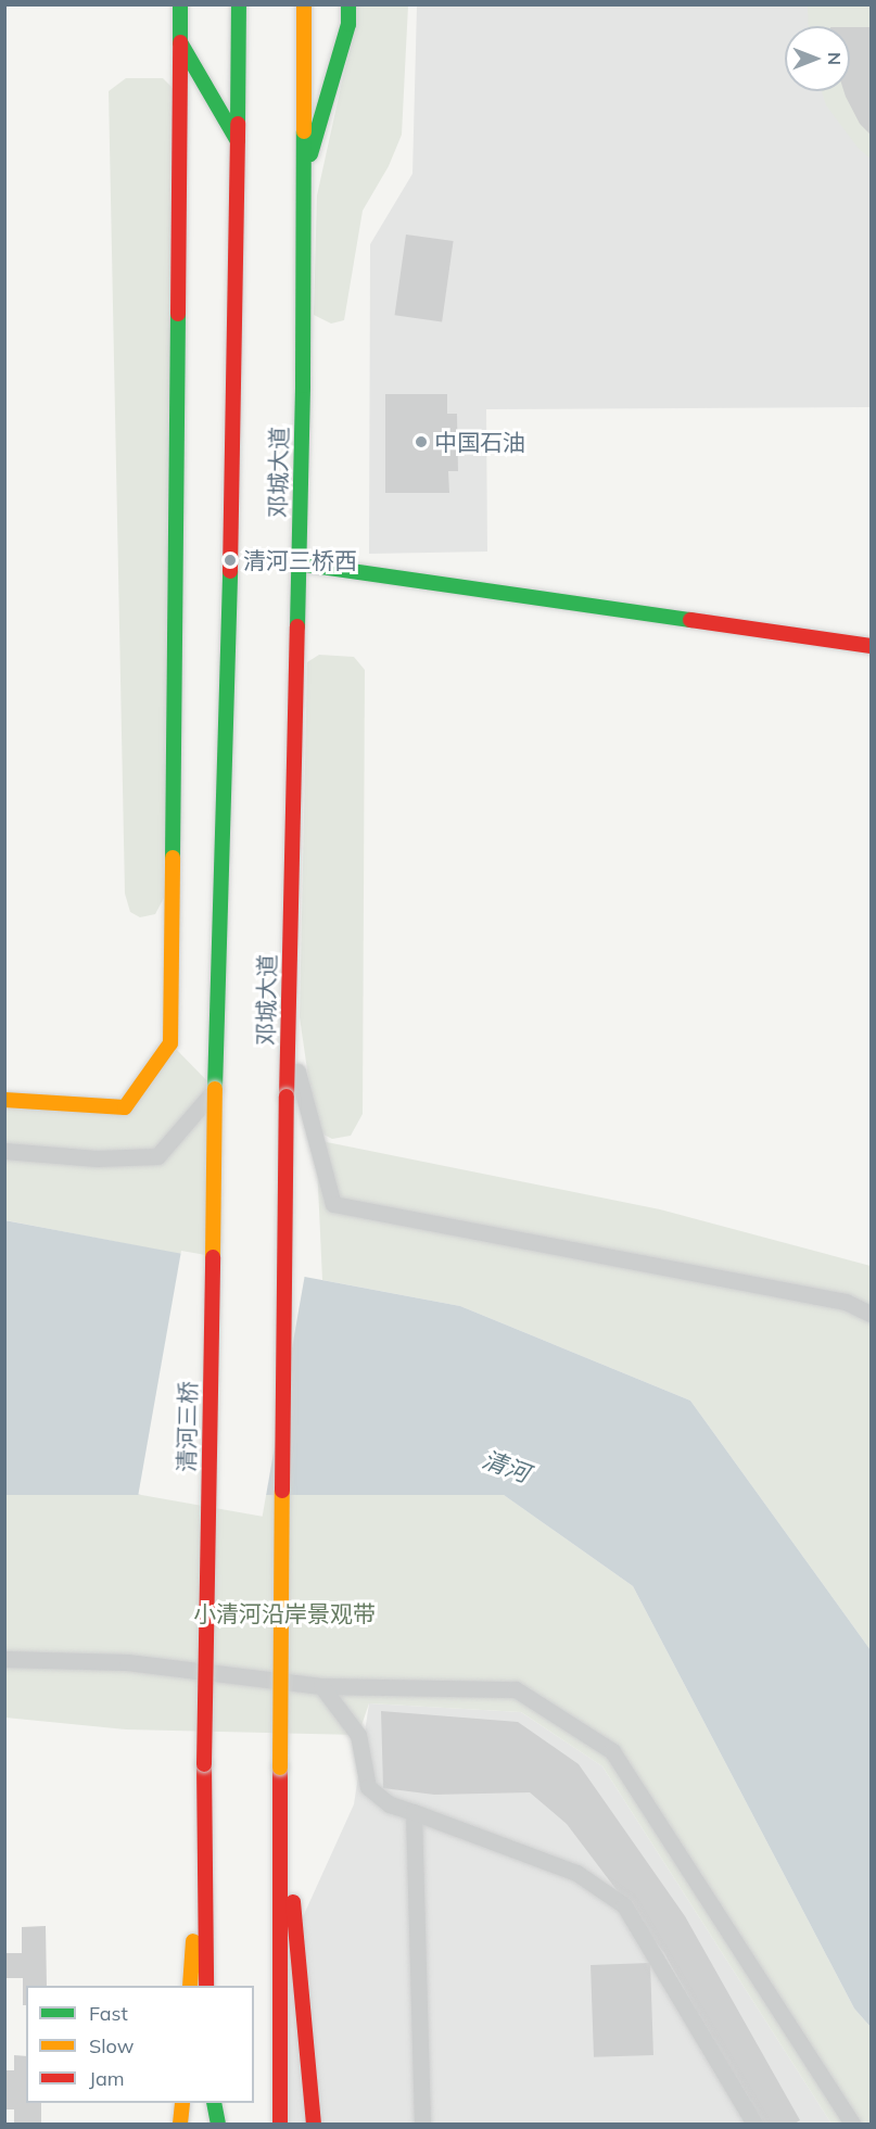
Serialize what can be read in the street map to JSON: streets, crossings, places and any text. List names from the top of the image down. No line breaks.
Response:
{"streets":{"main road":["邓城大道","清河三桥"]},"crossings":[["邓城大道","清河三桥"]],"water":["清河"],"parks":["小清河沿岸景观带"],"places":["中国石油","清河三桥西"],"legend":["Fast","Slow","Jam"],"north":"right"}
